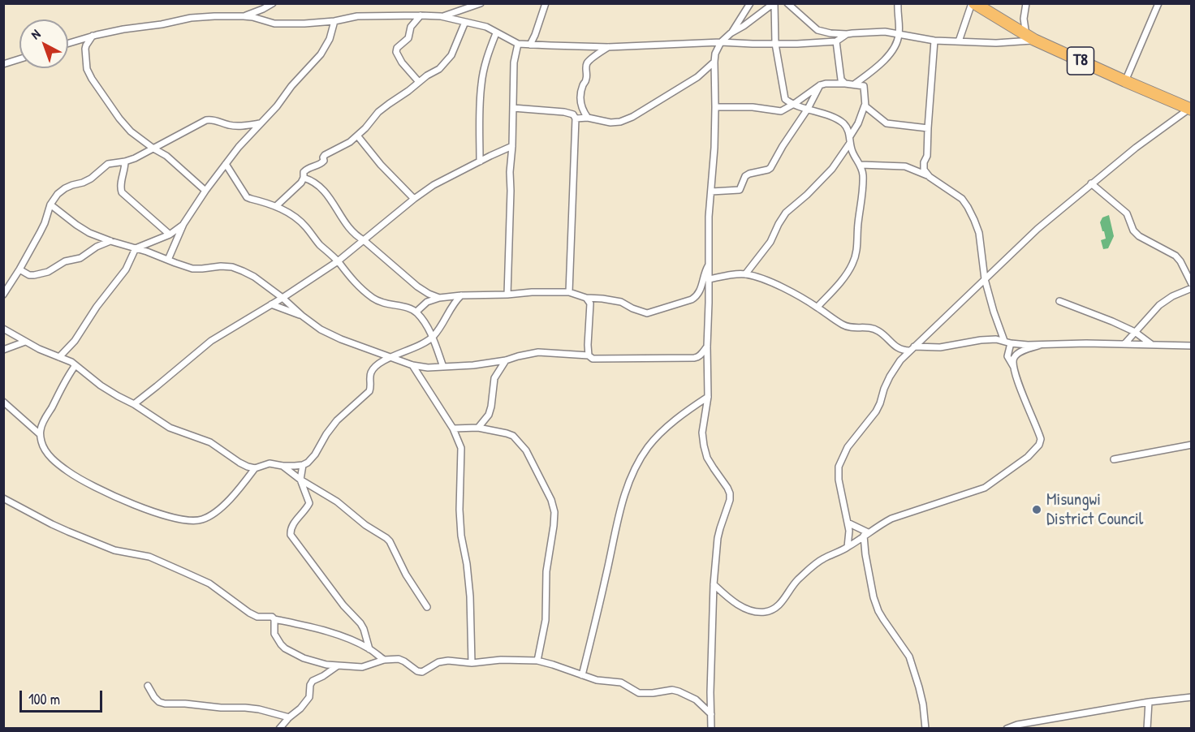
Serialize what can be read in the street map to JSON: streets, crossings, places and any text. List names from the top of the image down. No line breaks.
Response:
{"streets":{"highway":["T8"]},"places":["Misungwi District Council"],"scale_bar":"100 m","north":"top left"}
